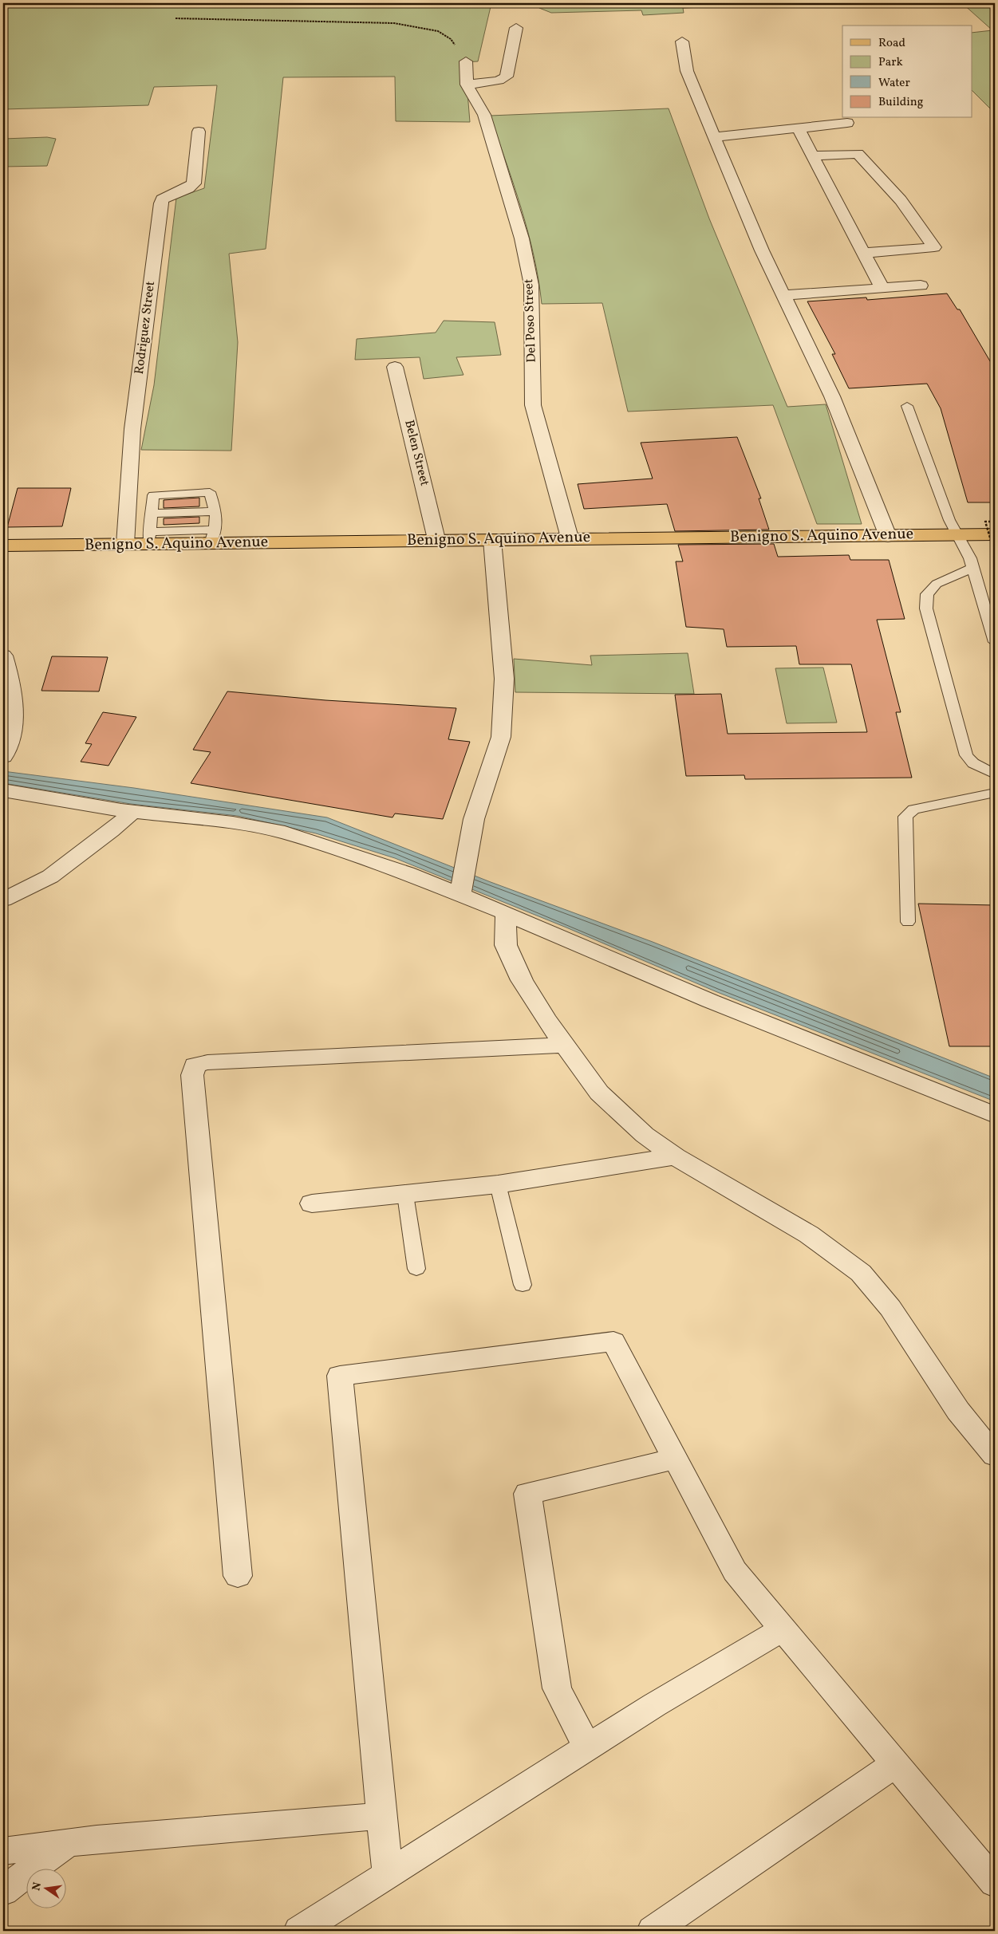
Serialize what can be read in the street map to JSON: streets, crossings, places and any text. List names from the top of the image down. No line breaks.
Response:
{"streets":{"main road":["Benigno S. Aquino Avenue"],"street":["Del Poso Street","Rodriguez Street","Belen Street"]},"crossings":[["Del Poso Street","Benigno S. Aquino Avenue"],["Rodriguez Street","Benigno S. Aquino Avenue"],["Belen Street","Benigno S. Aquino Avenue"]],"legend":["Road","Park","Water","Building"],"north":"left"}
